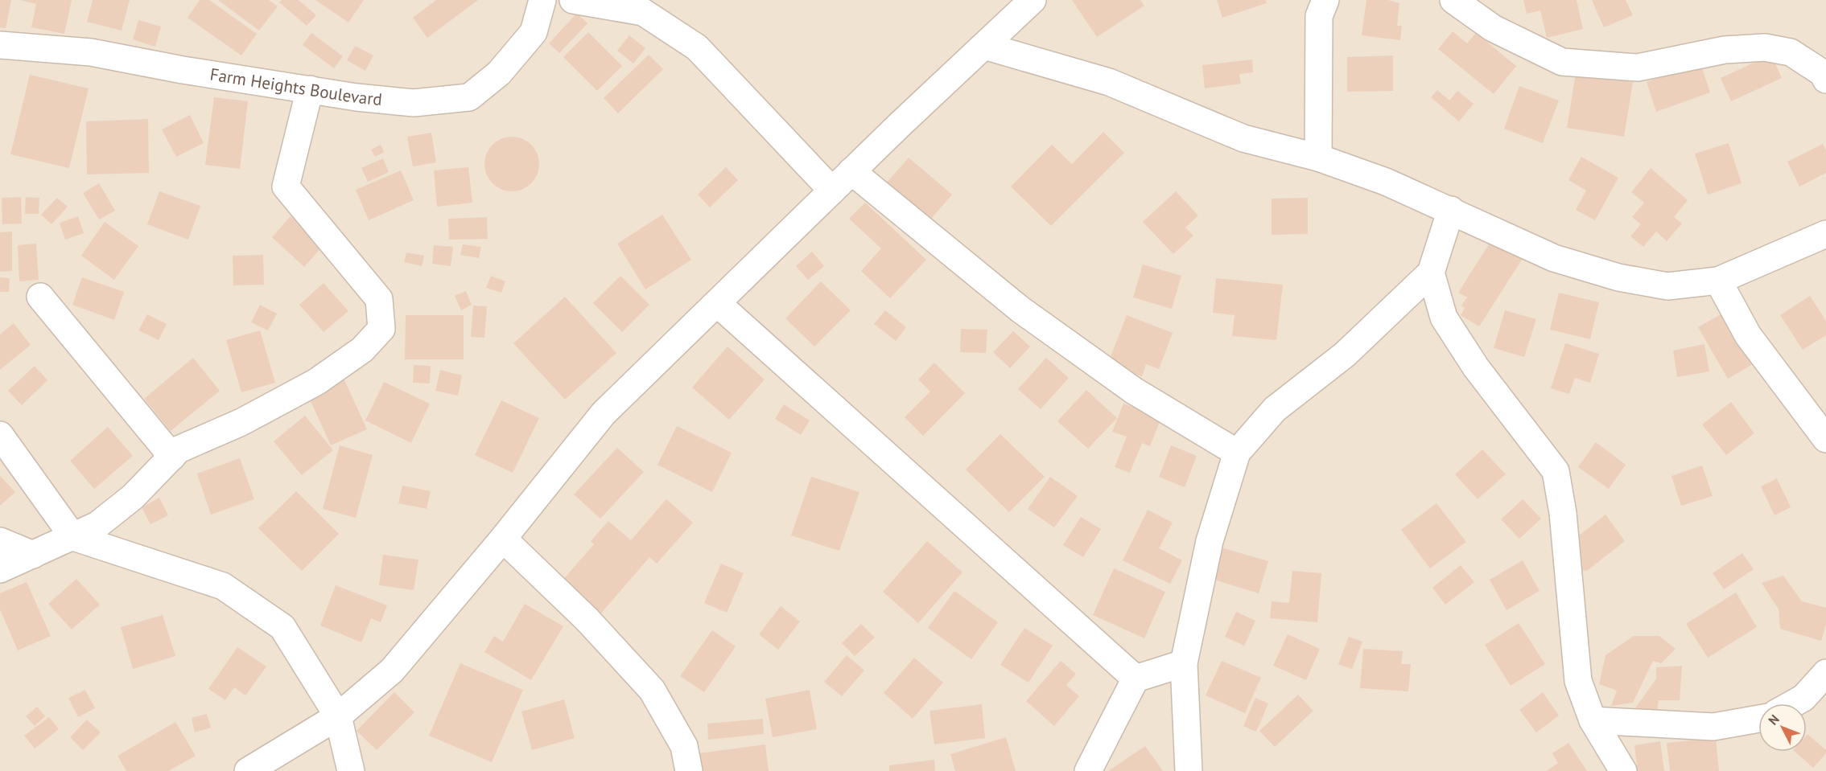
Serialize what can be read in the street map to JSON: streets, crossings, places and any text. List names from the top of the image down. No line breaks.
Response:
{"streets":{"street":["Farm Heights Boulevard"]},"north":"top left"}
